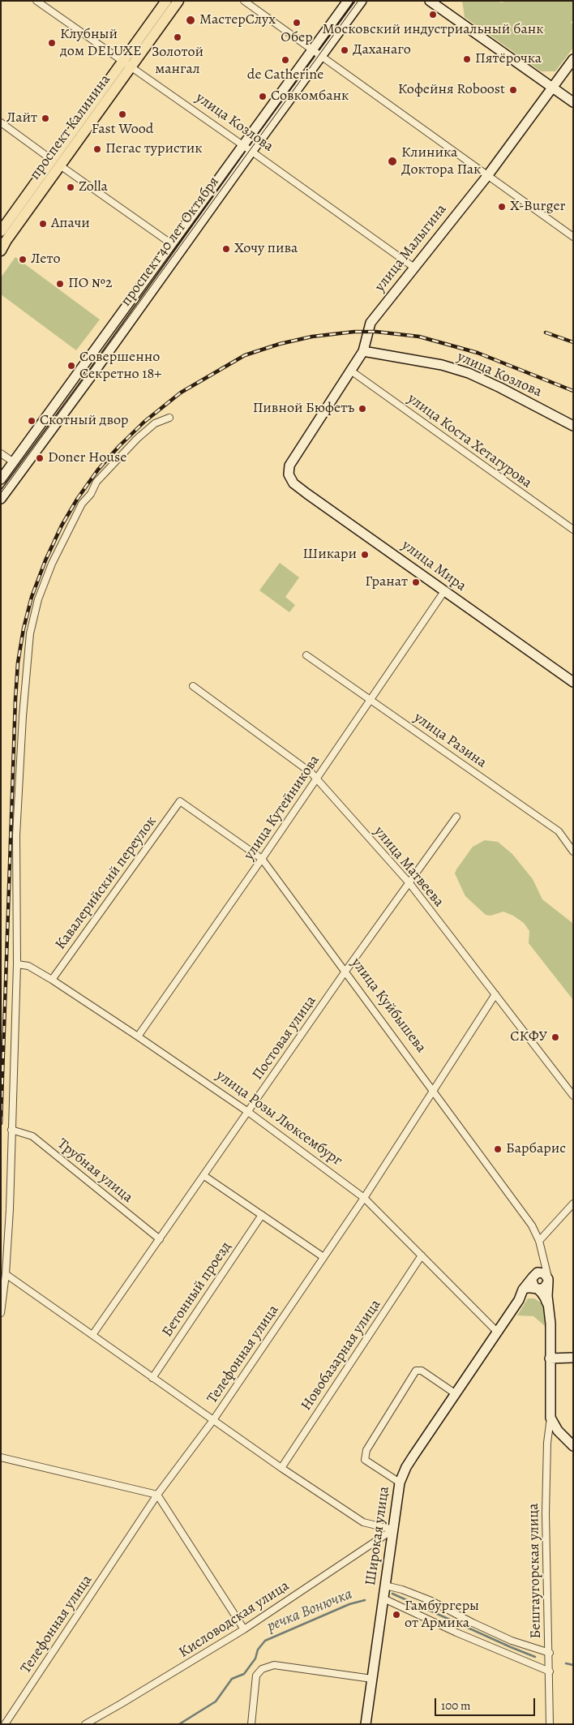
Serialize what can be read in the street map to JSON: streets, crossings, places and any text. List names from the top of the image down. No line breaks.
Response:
{"streets":{"main road":["проспект Калинина"],"street":["улица Козлова","проспект 40 лет Октября","улица Малыгина","улица Коста Хетагурова","улица Мира","улица Разина","улица Кутейникова","улица Матвеева","Кавалерийский переулок","улица Куйбышева","Постовая улица","улица Розы Люксембург","Трубная улица","Бетонный проезд","Телефонная улица","Новобазарная улица","Широкая улица","Бештаугорская улица","Кисловодская улица"]},"crossings":[["улица Козлова","проспект Калинина"],["улица Козлова","проспект 40 лет Октября"],["улица Козлова","улица Малыгина"],["улица Малыгина","улица Коста Хетагурова"],["улица Малыгина","улица Мира"],["улица Мира","улица Кутейникова"],["улица Разина","улица Кутейникова"],["улица Кутейникова","улица Матвеева"],["улица Кутейникова","улица Куйбышева"],["улица Кутейникова","улица Розы Люксембург"],["улица Матвеева","Постовая улица"],["улица Матвеева","Телефонная улица"],["Кавалерийский переулок","улица Куйбышева"],["Кавалерийский переулок","улица Розы Люксембург"],["улица Куйбышева","Постовая улица"],["улица Куйбышева","Телефонная улица"],["улица Куйбышева","Широкая улица"],["Постовая улица","улица Розы Люксембург"],["Постовая улица","Трубная улица"],["улица Розы Люксембург","Телефонная улица"],["улица Розы Люксембург","Новобазарная улица"],["улица Розы Люксембург","Широкая улица"],["Широкая улица","Кисловодская улица"]],"water":["речка Вонючка"],"places":["Московский индустриальный банк","МастерСлух","Обер","Золотой мангал","Клубный дом DELUXE","Даханаго","Пятёрочка","de Catherine","Кофейня Roboost","Совкомбанк","Fast Wood","Лайт","Пегас туристик","Клиника Доктора Пак","Zolla","X-Burger","Апачи","Хочу пива","Лето","ПО №2","Совершенно Секретно 18+","Пивной Бюфетъ","Скотный двор","Doner House","Шикари","Гранат","СКФУ","Барбарис","Гамбургеры от Армика"],"scale_bar":"100 m"}
